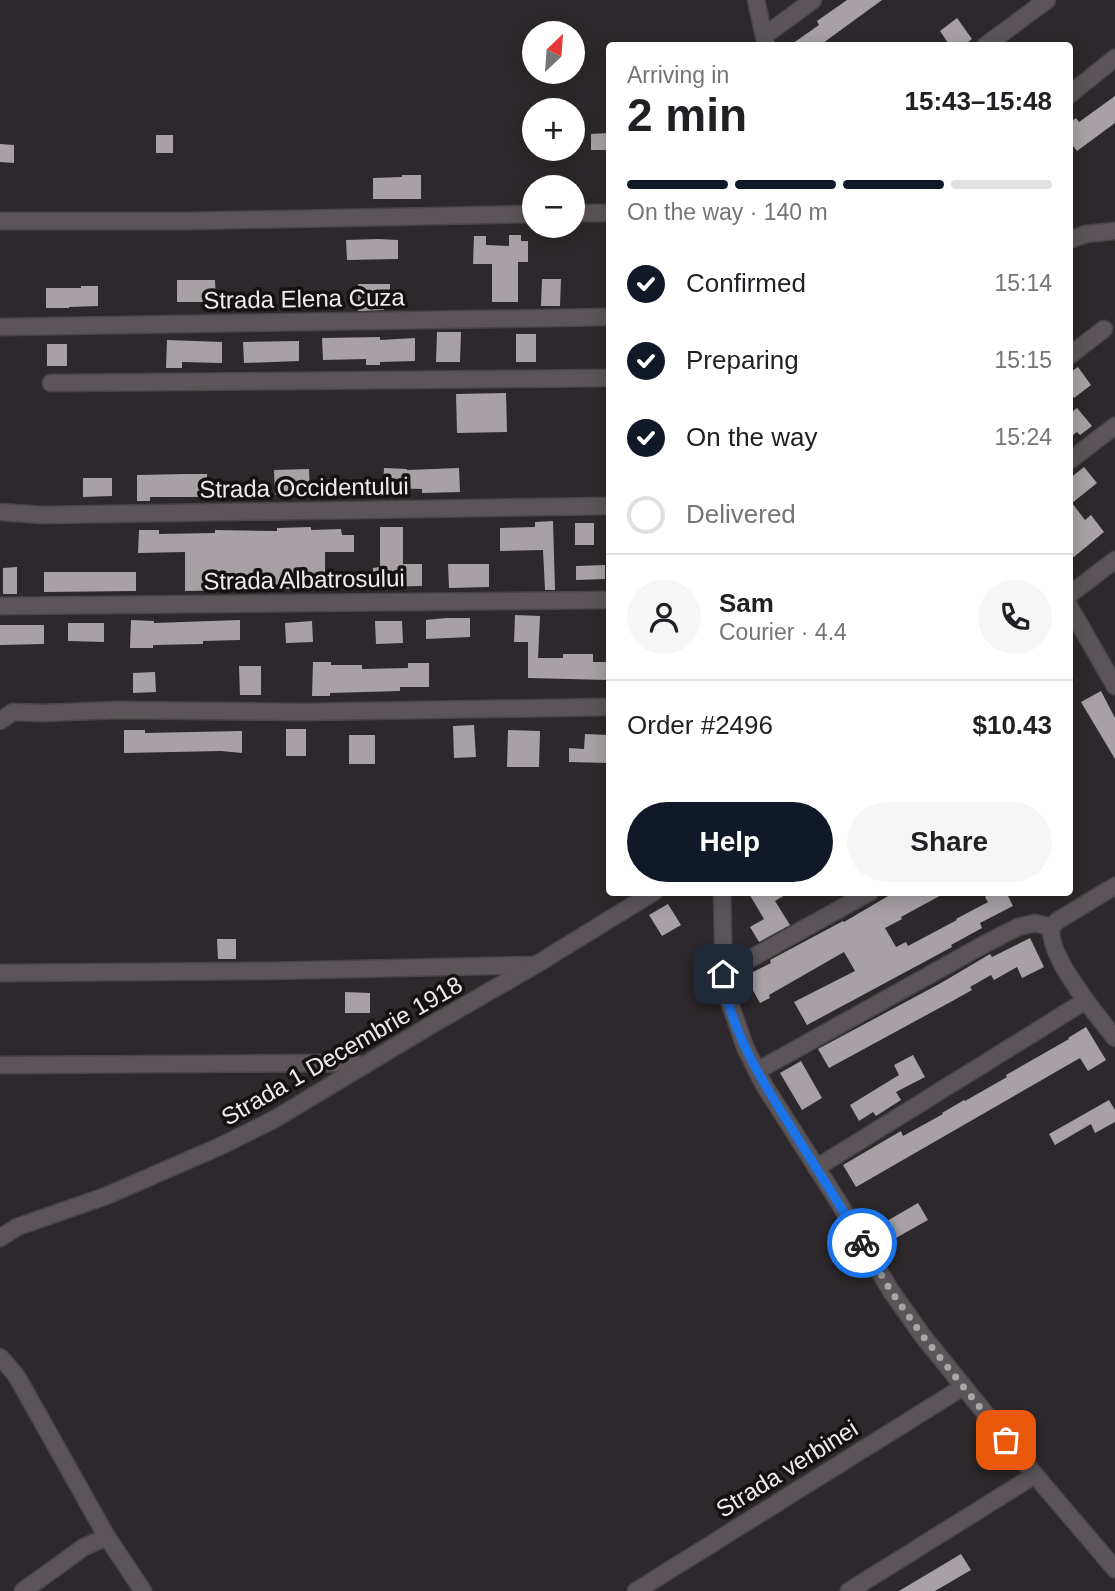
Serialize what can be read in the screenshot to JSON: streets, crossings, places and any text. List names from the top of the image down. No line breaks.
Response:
{"streets":{"street":["Strada Elena Cuza","Strada Occidentului","Strada Albatrosului","Strada 1 Decembrie 1918","Strada verbinei"]},"north":"top right","page":{"map_buttons":["+","−"],"heading":["2 min","Arriving in","15:43–15:48"],"panel":["Sam","Courier · 4.4","Order #2496","$10.43"],"bar":"On the way · 140 m","list":[["Confirmed","15:14"],["Preparing","15:15"],["On the way","15:24"],"Delivered"],"buttons":["Help","Share"]}}
